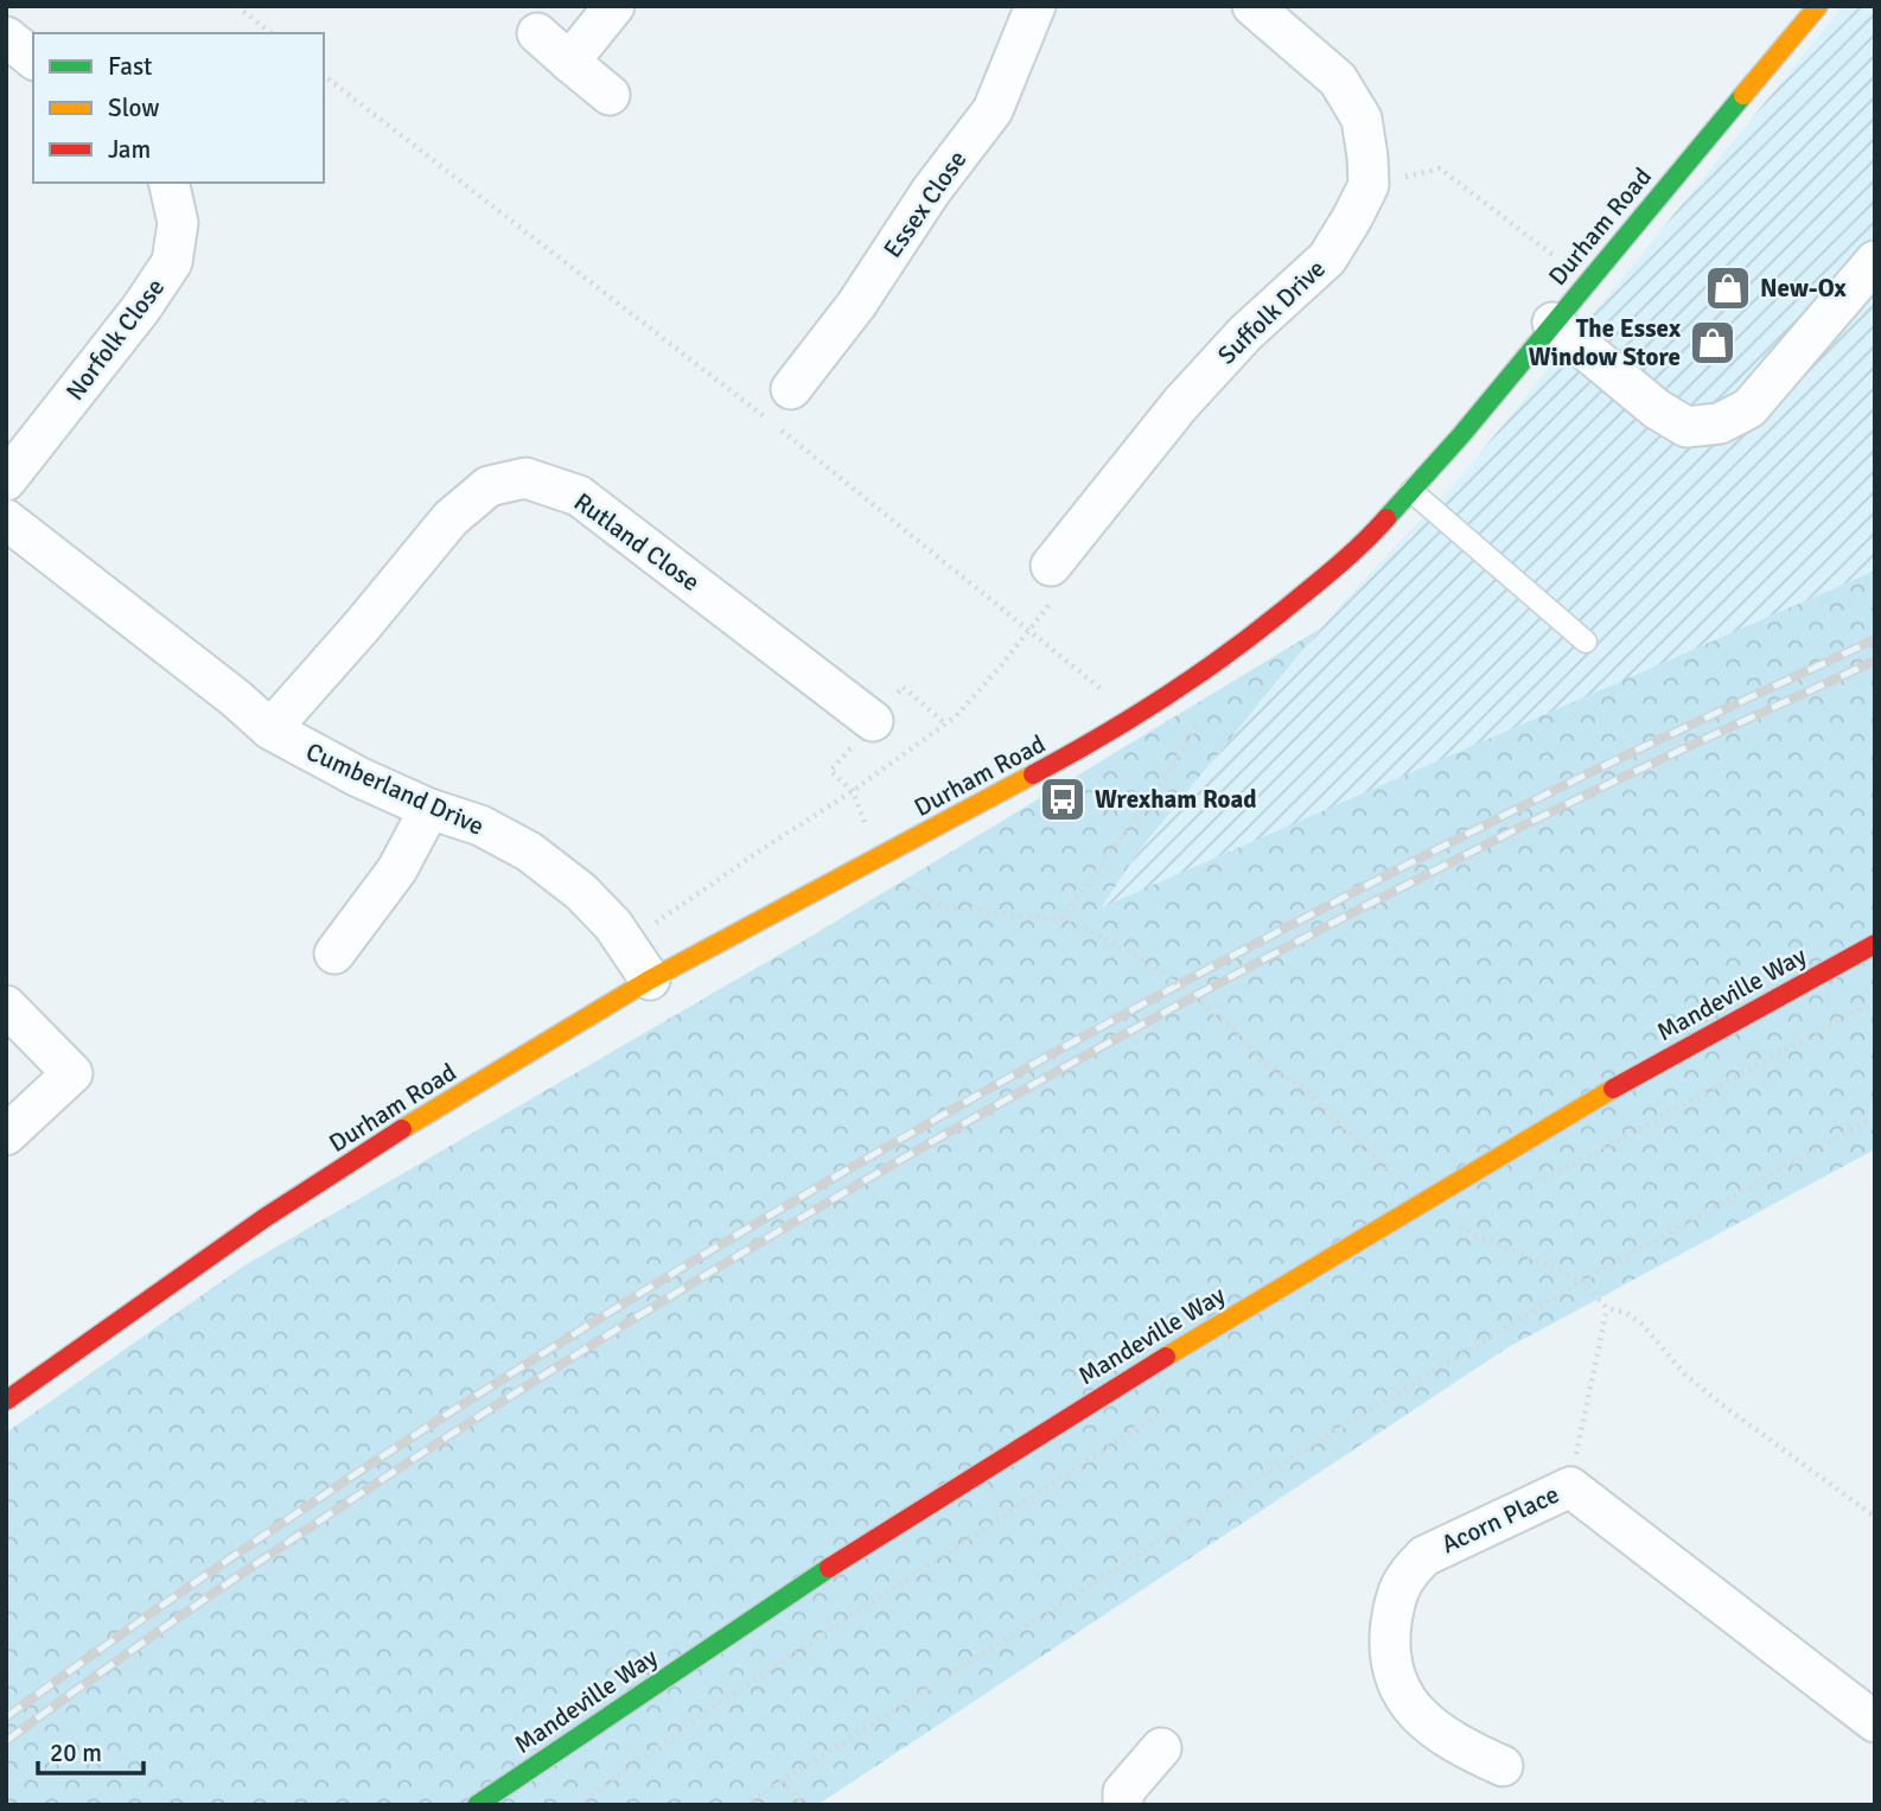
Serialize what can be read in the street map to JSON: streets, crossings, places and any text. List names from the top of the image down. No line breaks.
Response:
{"streets":{"street":["Essex Close","Durham Road","Suffolk Drive","Norfolk Close","Rutland Close","Cumberland Drive","Mandeville Way","Acorn Place"]},"crossings":[["Durham Road","Cumberland Drive"],["Rutland Close","Cumberland Drive"]],"places":{"shop":["New-Ox","The Essex Window Store"],"bus stop":["Wrexham Road"]},"legend":["Fast","Slow","Jam"],"scale_bar":"20 m"}
